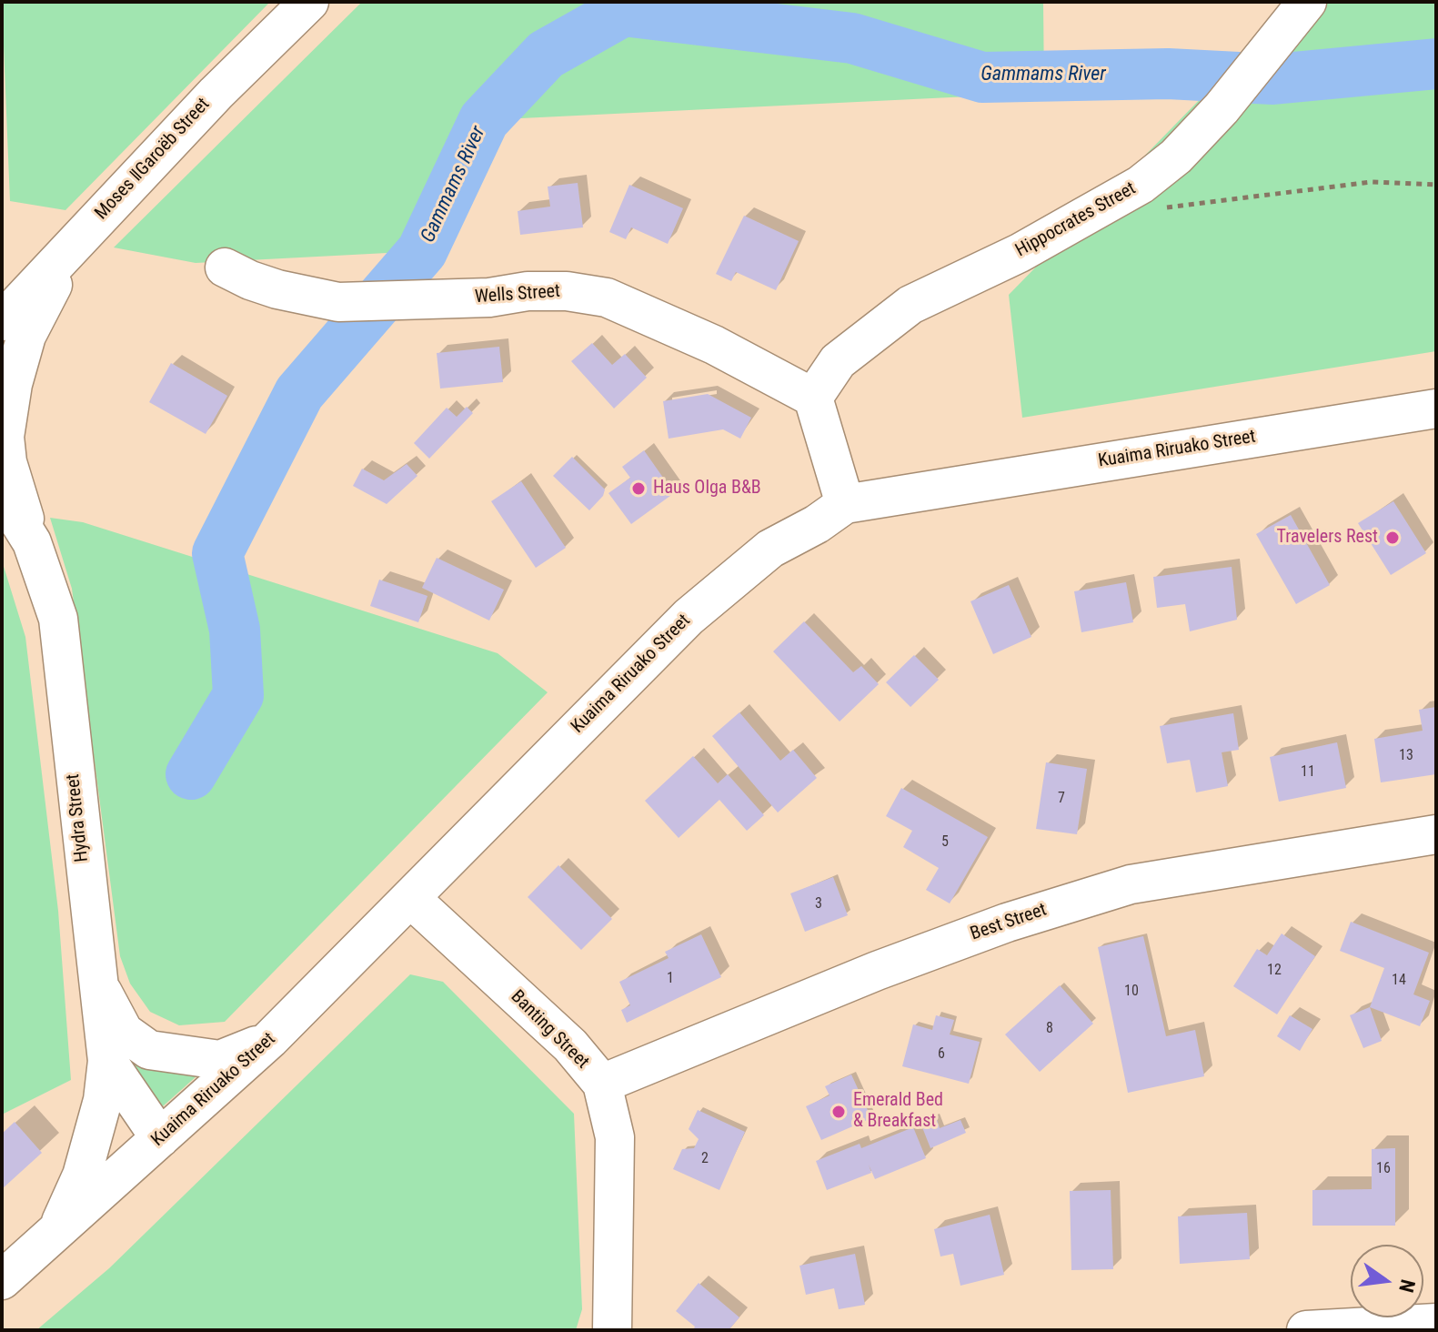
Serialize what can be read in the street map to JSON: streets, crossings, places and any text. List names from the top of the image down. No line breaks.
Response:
{"streets":{"street":["Moses ǁGaroëb Street","Hippocrates Street","Wells Street","Kuaima Riruako Street","Hydra Street","Best Street","Banting Street"]},"crossings":[["Hippocrates Street","Wells Street"],["Kuaima Riruako Street","Hydra Street"],["Kuaima Riruako Street","Banting Street"],["Best Street","Banting Street"]],"water":["Gammams River"],"places":["Haus Olga B&B","Travelers Rest","Emerald Bed & Breakfast"],"house_numbers":["13","11","7","5","3","12","1","14","10","8","6","2","16"],"north":"right"}
